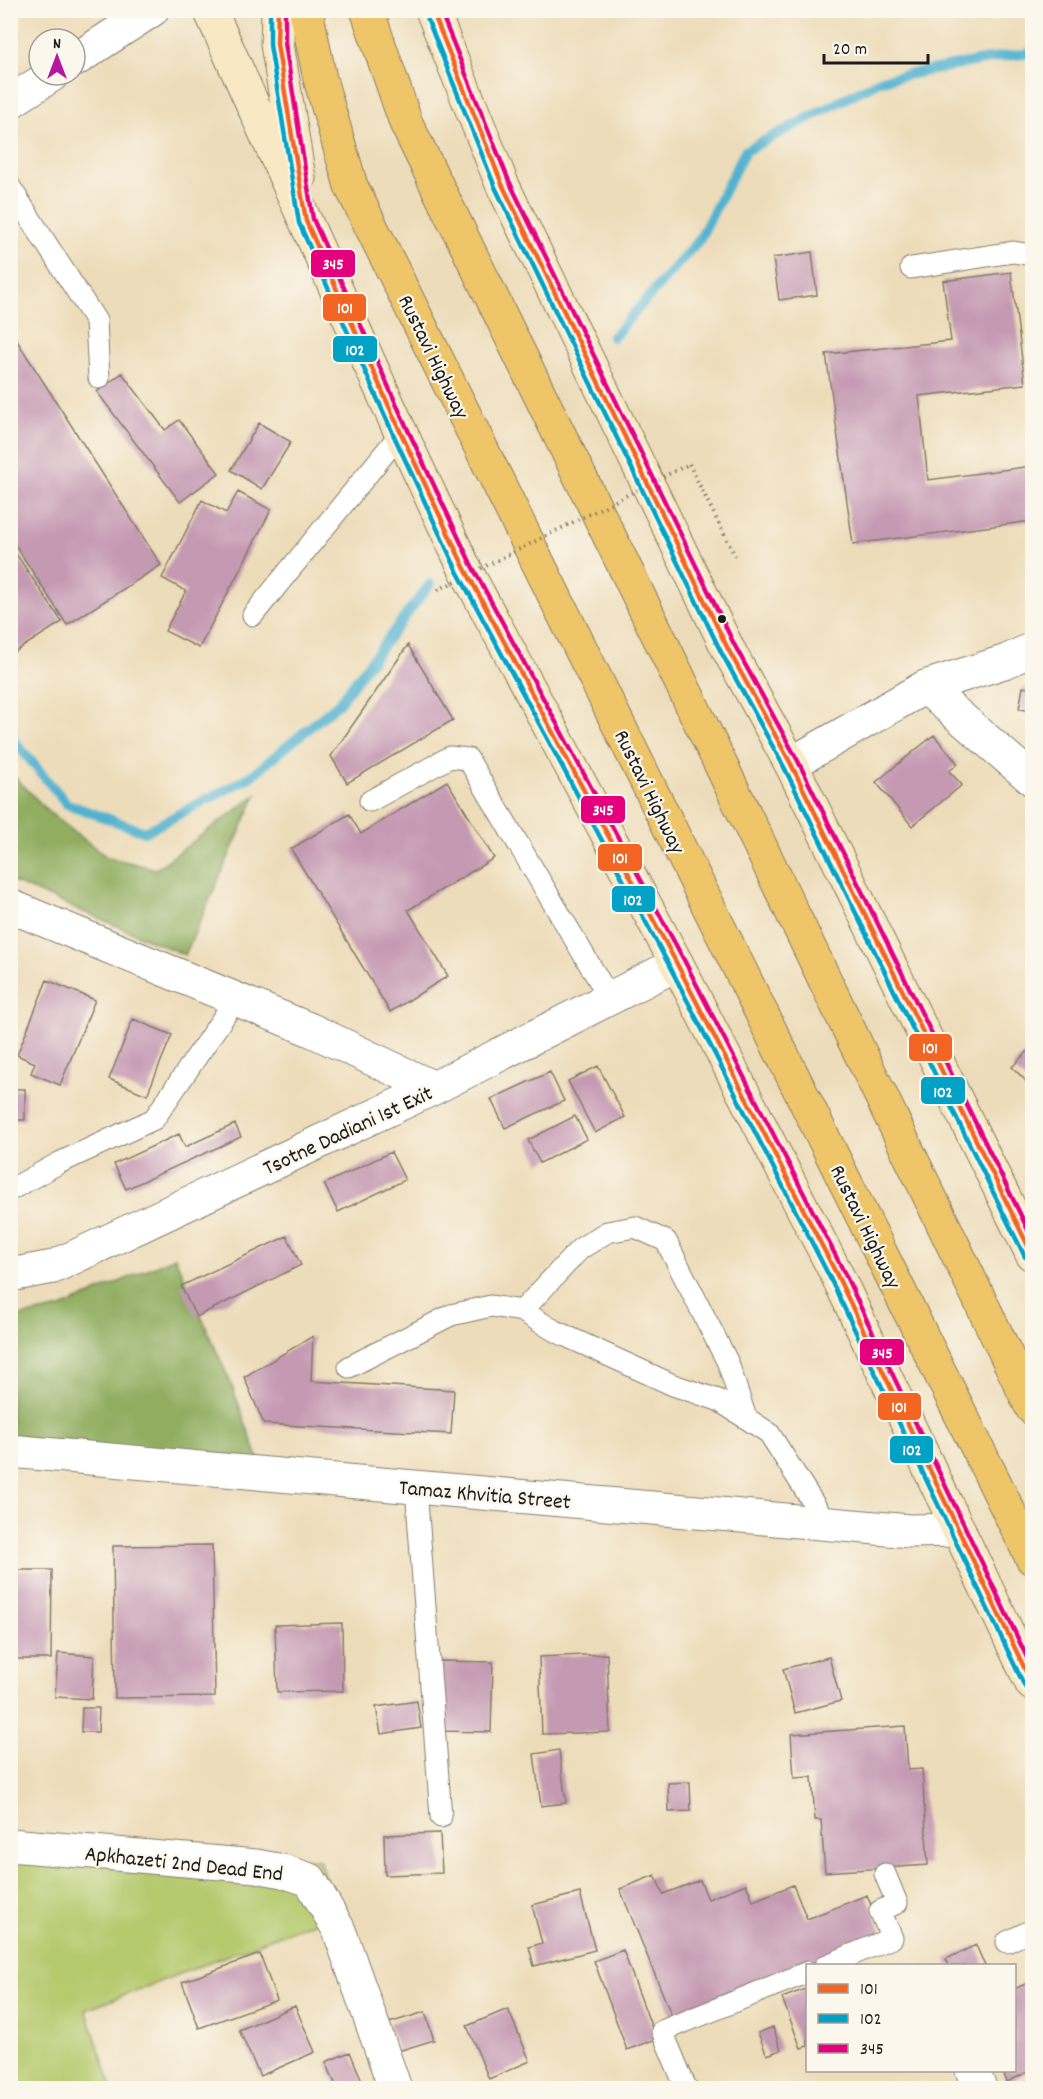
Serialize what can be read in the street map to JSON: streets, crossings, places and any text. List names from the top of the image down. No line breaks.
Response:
{"streets":{"highway":["Rustavi Highway"],"street":["Tsotne Dadiani 1st Exit","Tamaz Khvitia Street","Apkhazeti 2nd Dead End"]},"lines":["transit line 101","transit line 102","transit line 345"],"legend":["101","102","345"],"scale_bar":"20 m","north":"top"}
